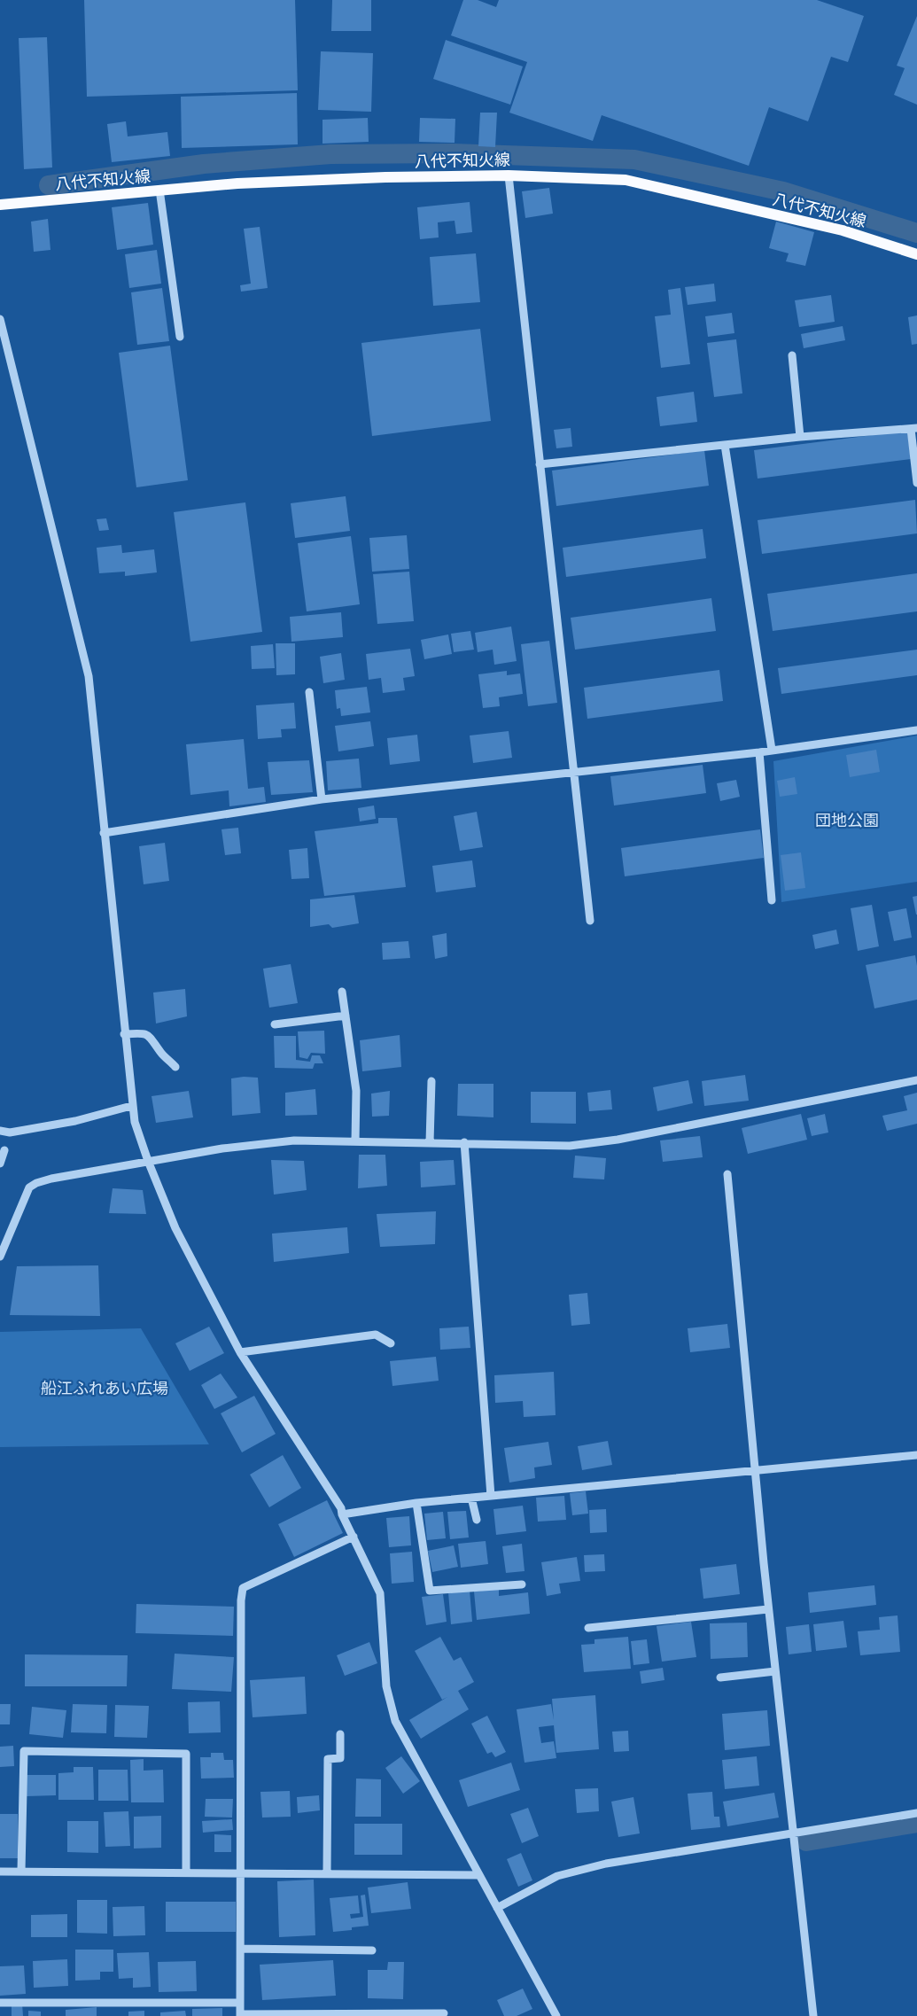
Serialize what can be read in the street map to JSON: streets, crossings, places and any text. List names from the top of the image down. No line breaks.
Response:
{"streets":{"main road":["八代不知火線"]},"parks":["団地公園","船江ふれあい広場"]}
